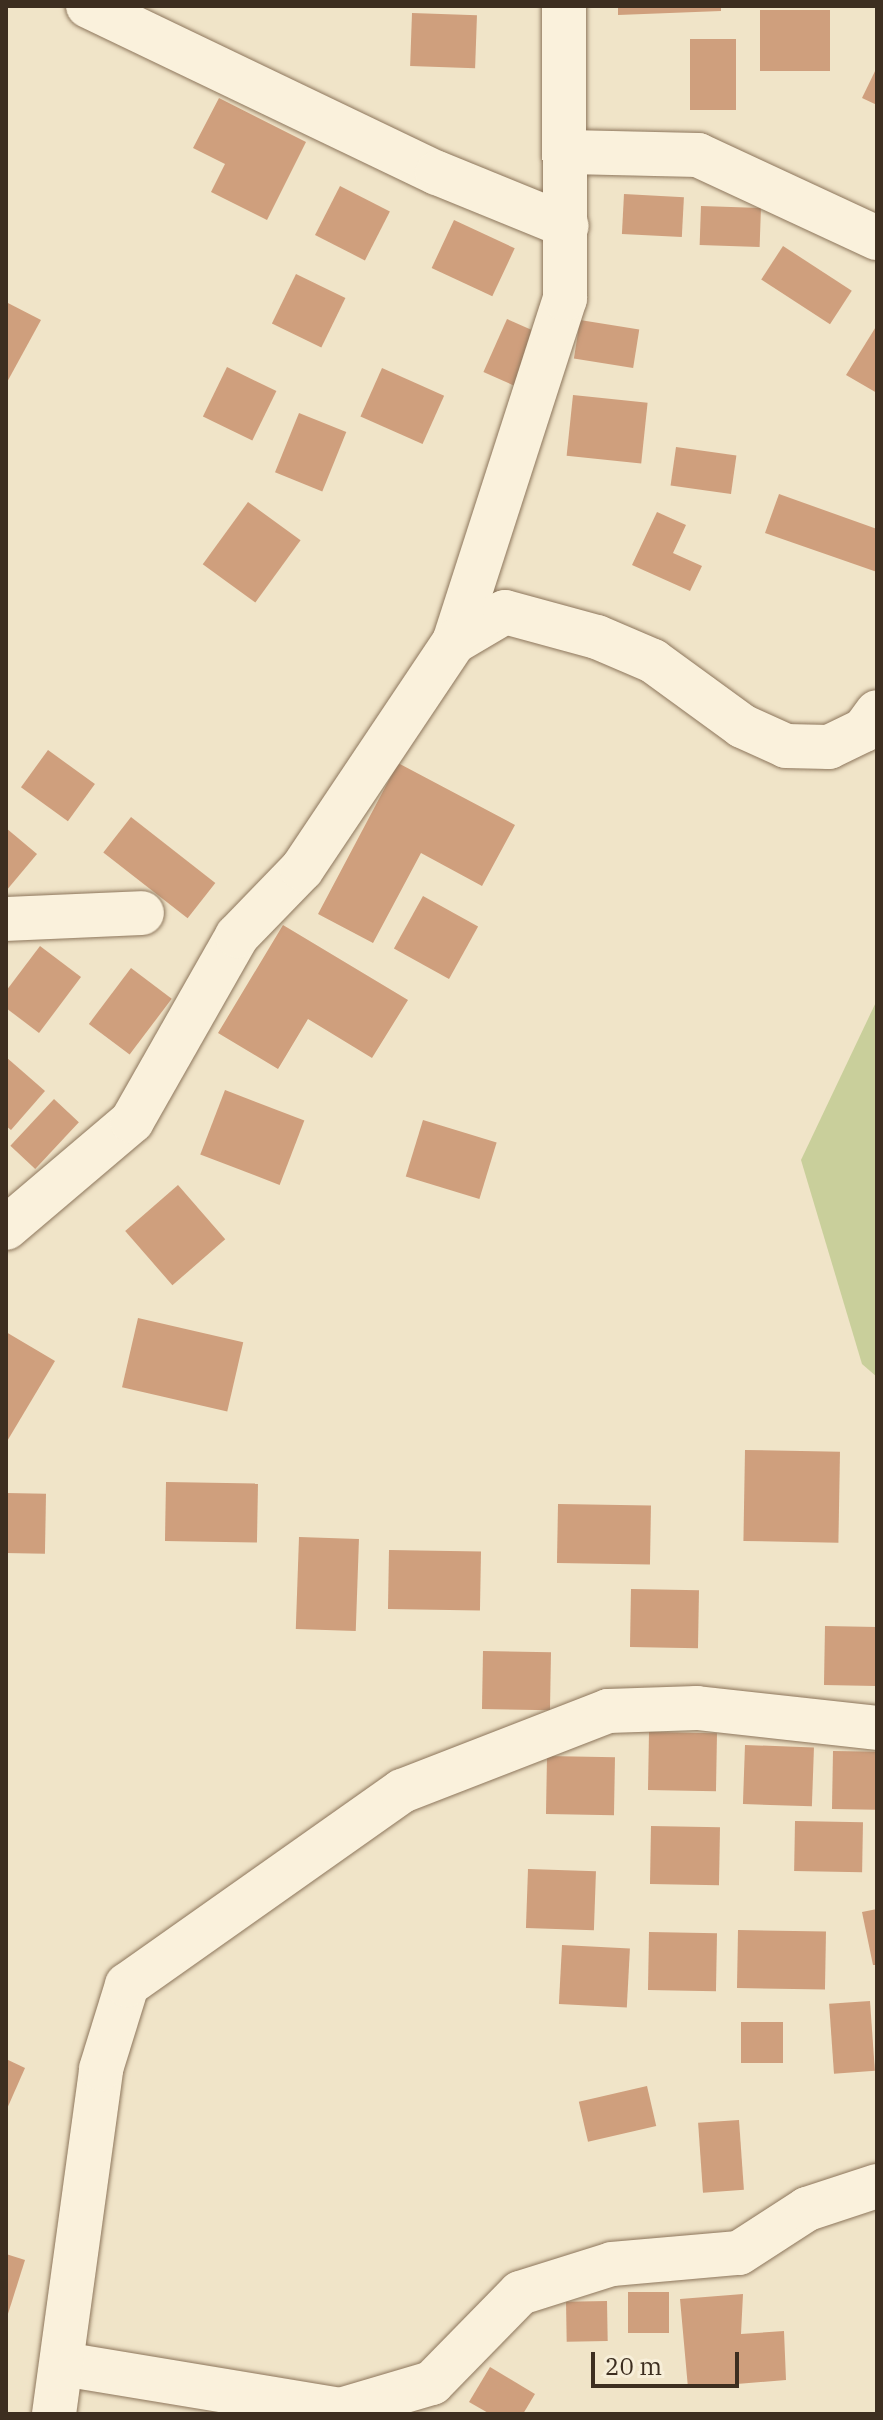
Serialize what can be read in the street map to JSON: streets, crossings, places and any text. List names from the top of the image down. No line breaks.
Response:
{"scale_bar":"20 m"}
